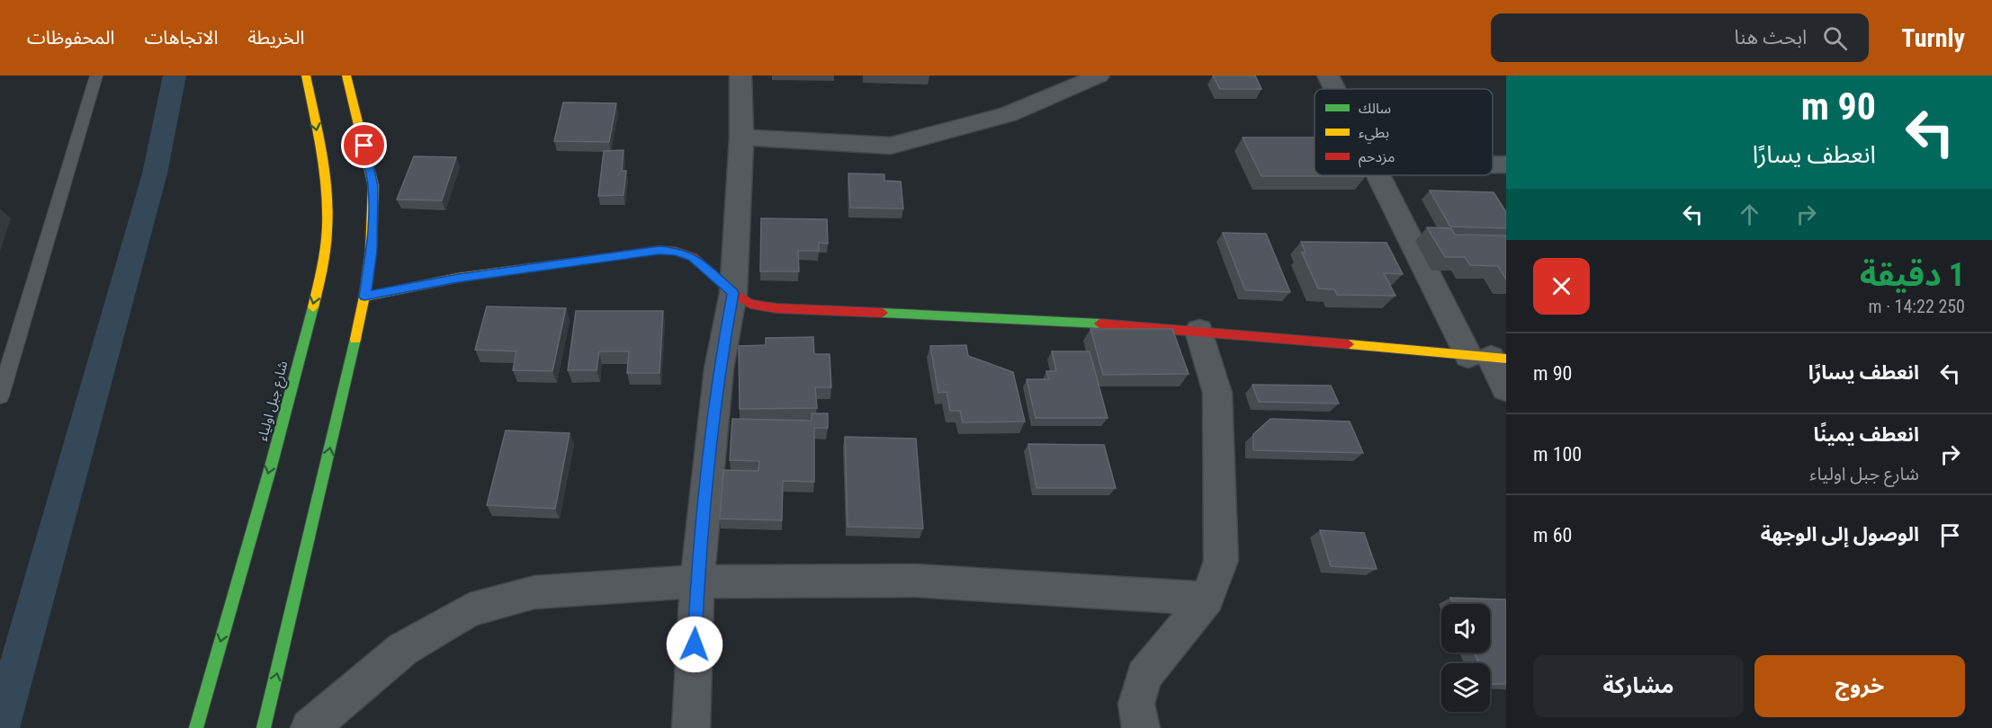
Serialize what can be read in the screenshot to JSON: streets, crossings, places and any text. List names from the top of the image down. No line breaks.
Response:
{"streets":{"main road":["شارع جبل اولياء"]},"legend":["سالك","بطيء","مزدحم"],"page":{"header":"Turnly","search":"ابحث هنا","nav":["الخريطة","الاتجاهات","المحفوظات"],"turn":["90 m","انعطف يسارًا"],"heading":["1 دقيقة","250 m · 14:22"],"list":[{"name":"انعطف يسارًا","value":"90 m"},{"name":"انعطف يمينًا","note":"شارع جبل اولياء","value":"100 m"},{"name":"الوصول إلى الوجهة","value":"60 m"}],"buttons":["خروج","مشاركة"]}}
